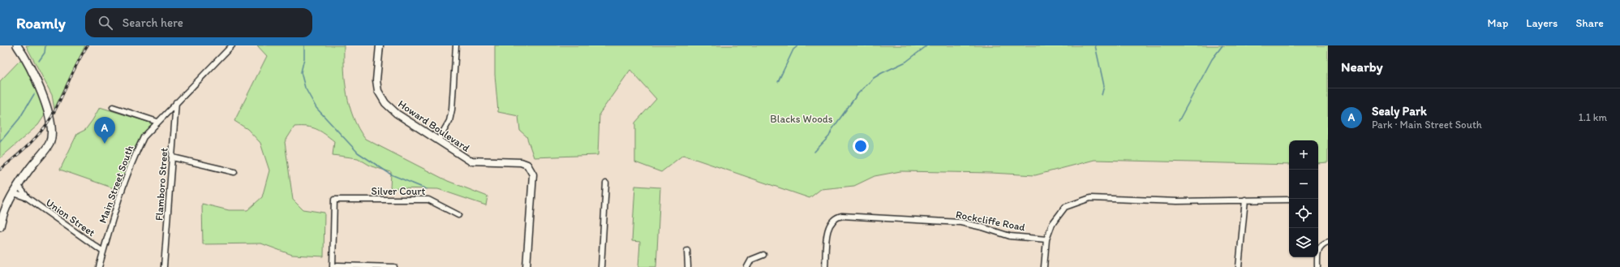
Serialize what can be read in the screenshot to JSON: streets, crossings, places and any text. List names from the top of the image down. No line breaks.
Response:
{"streets":{"street":["Howard Boulevard","Main Street South","Flamboro Street","Silver Court","Union Street","Rockcliffe Road"]},"crossings":[["Main Street South","Flamboro Street"],["Main Street South","Union Street"]],"parks":["Blacks Woods"],"page":{"header":"Roamly","search":"Search here","nav":["Map","Layers","Share"],"heading":"Nearby","list":[{"mark":"A","name":"Sealy Park","note":"Park · Main Street South","value":"1.1 km"}],"pins":"A","map_buttons":["+","−"]}}
